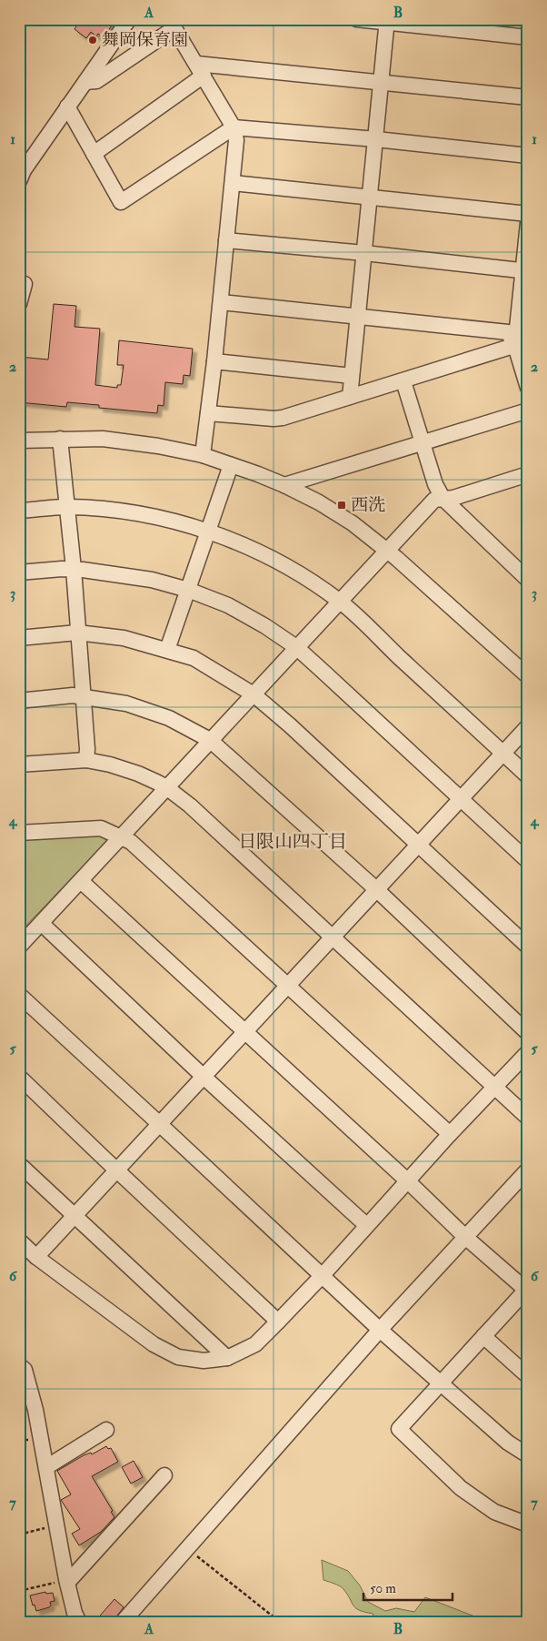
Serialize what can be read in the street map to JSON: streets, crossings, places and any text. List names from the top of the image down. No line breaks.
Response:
{"districts":["日限山四丁目"],"places":{"other":["舞岡保育園"],"transit":["西洗"]},"scale_bar":"50 m","grid":{"columns":["A","B"],"rows":["1","2","3","4","5","6","7"]}}
